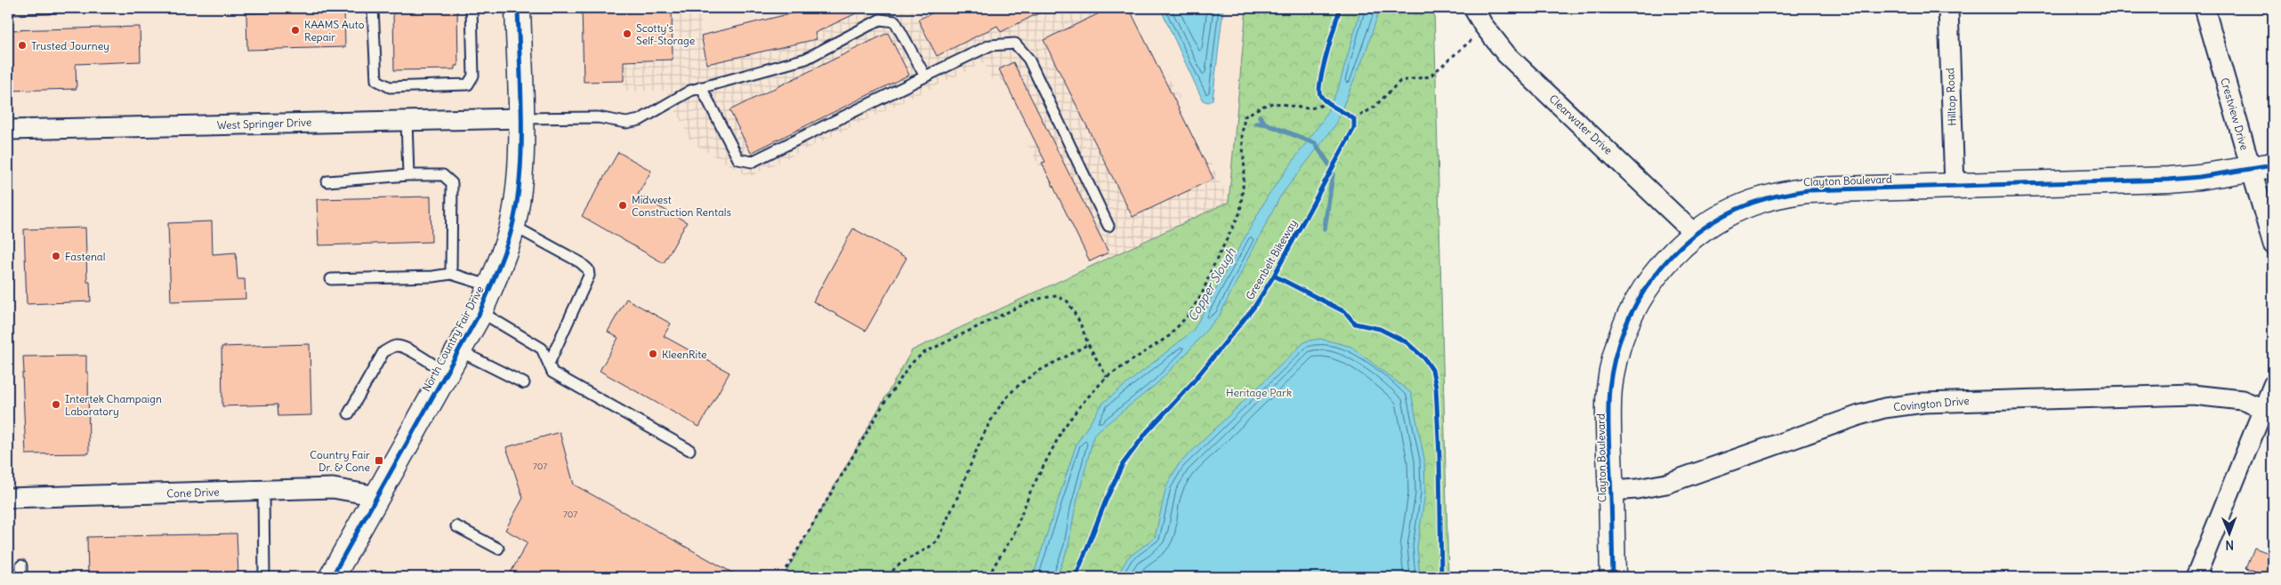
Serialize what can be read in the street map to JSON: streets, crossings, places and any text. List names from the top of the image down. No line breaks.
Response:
{"streets":{"street":["Hilltop Road","Crestview Drive","West Springer Drive","Clearwater Drive","Clayton Boulevard","North Country Fair Drive","Covington Drive","Cone Drive"],"cycle path":["Greenbelt Bikeway"]},"crossings":[["Hilltop Road","Clayton Boulevard"],["Crestview Drive","Clayton Boulevard"],["West Springer Drive","North Country Fair Drive"],["Clearwater Drive","Clayton Boulevard"],["Clayton Boulevard","Covington Drive"],["North Country Fair Drive","Cone Drive"]],"water":["Copper Slough"],"parks":["Heritage Park"],"places":{"other":["KAAMS Auto Repair","Scotty's Self-Storage","Trusted Journey","Midwest Construction Rentals","Fastenal","KleenRite","Intertek Champaign Laboratory"],"transit":["Country Fair Dr. & Cone"]},"house_numbers":["707","707"],"north":"bottom"}
